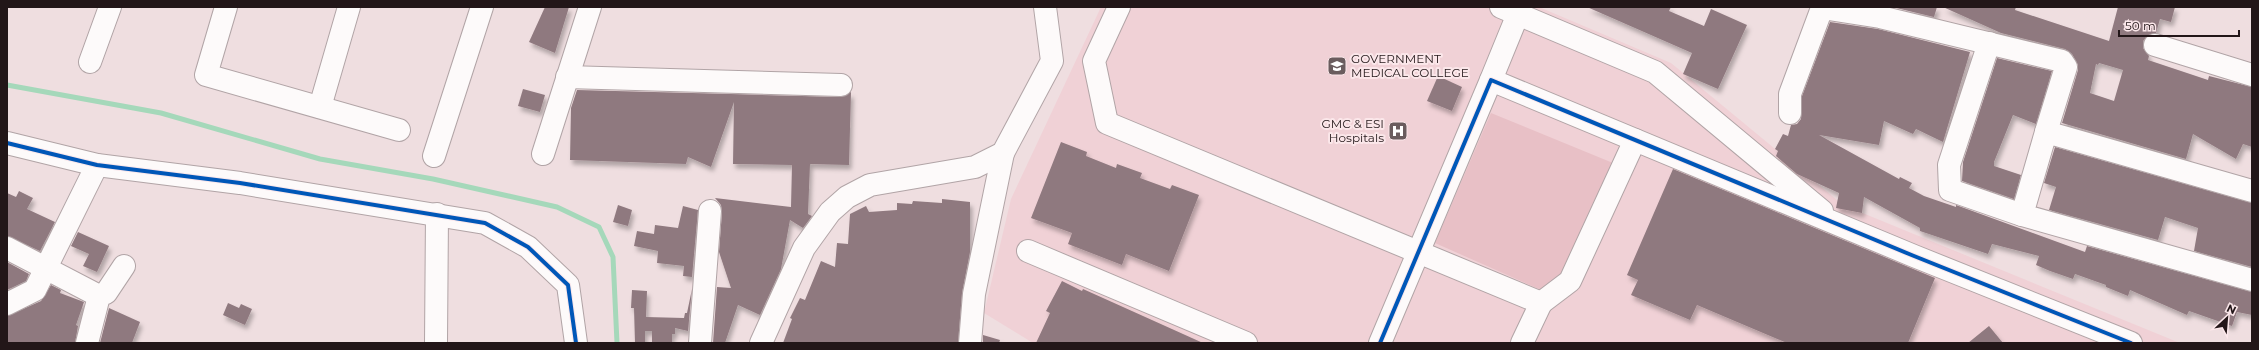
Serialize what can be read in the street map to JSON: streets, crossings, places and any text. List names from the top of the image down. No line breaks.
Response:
{"places":{"school or university":["GOVERNMENT MEDICAL COLLEGE"],"hospital":["GMC & ESI Hospitals"]},"scale_bar":"50 m","north":"top right"}
